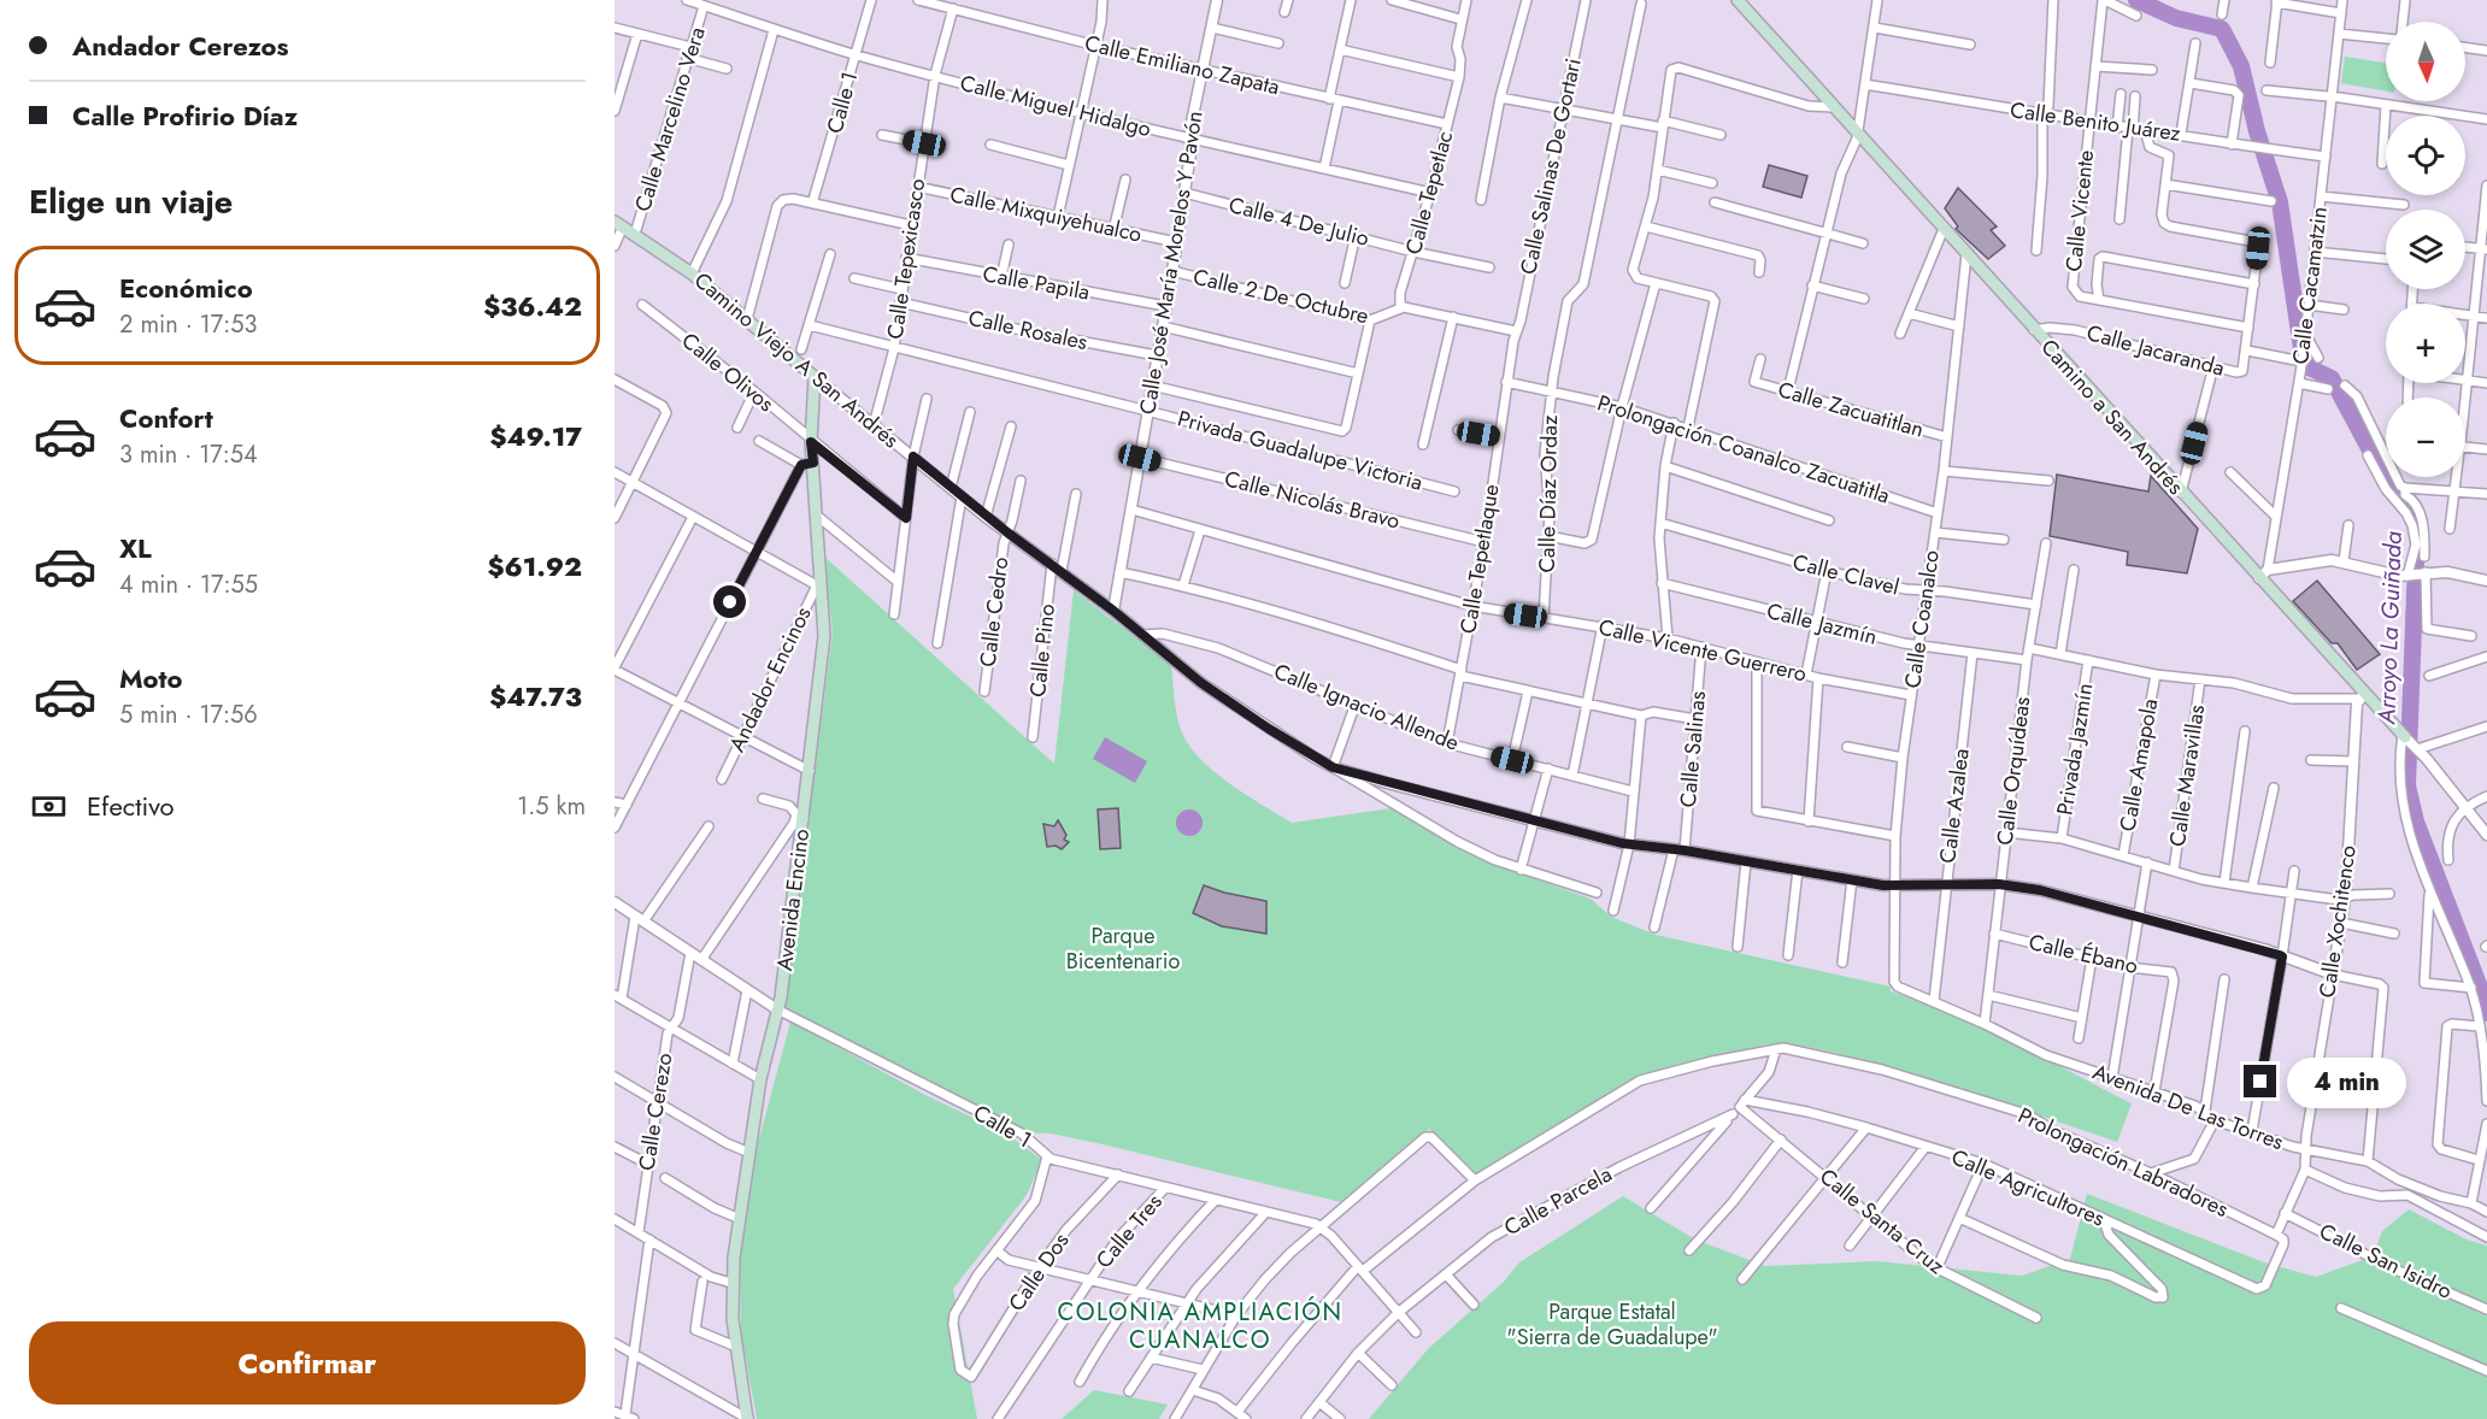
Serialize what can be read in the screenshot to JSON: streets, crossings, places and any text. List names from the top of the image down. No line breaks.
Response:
{"streets":{"main road":["Camino Viejo A San Andrés","Camino a San Andrés","Avenida Encino"],"street":["Calle Emiliano Zapata","Calle 1","Calle Miguel Hidalgo","Calle Marcelino Vera","Calle Benito Juárez","Calle Salinas De Gortari","Calle Tepetlac","Calle Vicente","Calle Mixquiyehualco","Calle 4 De Julio","Calle Tepexicasco","Calle José María Morelos Y Pavón","Calle Papila","Calle Cacamatzin","Calle 2 De Octubre","Calle Rosales","Calle Jacaranda","Calle Olivos","Calle Zacuatitlan","Prolongación Coanalco Zacuatitla","Privada Guadalupe Victoria","Calle Díaz Ordaz","Calle Nicolás Bravo","Calle Tepetlaque","Calle Clavel","Calle Cedro","Calle Coanalco","Calle Jazmín","Calle Pino","Calle Vicente Guerrero","Andador Encinos","Calle Ignacio Allende","Calle Salinas","Privada Jazmín","Calle Amapola","Calle Orquídeas","Calle Maravillas","Calle Azalea","Calle Xochitenco","Calle Ébano","Avenida De Las Torres","Calle Cerezo","Prolongación Labradores","Calle Agricultores","Calle Parcela","Calle Santa Cruz","Calle Tres","Calle San Isidro","Calle Dos"]},"crossings":[["Calle Emiliano Zapata","Calle Tepetlac"],["Calle Emiliano Zapata","Calle Tepexicasco"],["Calle Emiliano Zapata","Calle José María Morelos Y Pavón"],["Calle 1","Calle Miguel Hidalgo"],["Calle 1","Avenida Encino"],["Calle 1","Calle Tres"],["Calle 1","Calle Dos"],["Calle Miguel Hidalgo","Calle Marcelino Vera"],["Calle Miguel Hidalgo","Calle Tepetlac"],["Calle Miguel Hidalgo","Calle Tepexicasco"],["Calle Miguel Hidalgo","Calle José María Morelos Y Pavón"],["Calle Marcelino Vera","Camino Viejo A San Andrés"],["Calle Benito Juárez","Calle Vicente"],["Calle Benito Juárez","Calle Cacamatzin"],["Calle Salinas De Gortari","Calle 2 De Octubre"],["Calle Salinas De Gortari","Calle Tepetlaque"],["Calle Tepetlac","Calle 4 De Julio"],["Calle Tepetlac","Calle 2 De Octubre"],["Calle Mixquiyehualco","Calle Tepexicasco"],["Calle Mixquiyehualco","Calle José María Morelos Y Pavón"],["Calle 4 De Julio","Calle José María Morelos Y Pavón"],["Calle Tepexicasco","Calle Papila"],["Calle Tepexicasco","Calle Rosales"],["Calle Tepexicasco","Camino Viejo A San Andrés"],["Calle Tepexicasco","Privada Guadalupe Victoria"],["Calle José María Morelos Y Pavón","Calle Papila"],["Calle José María Morelos Y Pavón","Calle 2 De Octubre"],["Calle José María Morelos Y Pavón","Calle Rosales"],["Calle José María Morelos Y Pavón","Camino Viejo A San Andrés"],["Calle José María Morelos Y Pavón","Privada Guadalupe Victoria"],["Calle José María Morelos Y Pavón","Calle Nicolás Bravo"],["Calle José María Morelos Y Pavón","Calle Vicente Guerrero"],["Calle Cacamatzin","Calle Jacaranda"],["Calle Cacamatzin","Camino a San Andrés"],["Calle 2 De Octubre","Calle Tepetlaque"],["Calle Jacaranda","Camino a San Andrés"],["Camino Viejo A San Andrés","Calle Cedro"],["Camino Viejo A San Andrés","Calle Pino"],["Camino Viejo A San Andrés","Calle Ignacio Allende"],["Camino Viejo A San Andrés","Avenida Encino"],["Calle Olivos","Avenida Encino"],["Calle Zacuatitlan","Calle Coanalco"],["Camino a San Andrés","Calle Coanalco"],["Camino a San Andrés","Calle Xochitenco"],["Prolongación Coanalco Zacuatitla","Calle Díaz Ordaz"],["Prolongación Coanalco Zacuatitla","Calle Tepetlaque"],["Prolongación Coanalco Zacuatitla","Calle Coanalco"],["Calle Díaz Ordaz","Calle Vicente Guerrero"],["Calle Nicolás Bravo","Calle Tepetlaque"],["Calle Tepetlaque","Calle Vicente Guerrero"],["Calle Tepetlaque","Calle Ignacio Allende"],["Calle Clavel","Calle Coanalco"],["Calle Clavel","Calle Orquídeas"],["Calle Coanalco","Calle Jazmín"],["Calle Coanalco","Calle Vicente Guerrero"],["Calle Coanalco","Avenida De Las Torres"],["Calle Jazmín","Calle Orquídeas"],["Calle Jazmín","Calle Azalea"],["Calle Vicente Guerrero","Calle Salinas"],["Andador Encinos","Avenida Encino"],["Calle Orquídeas","Calle Ébano"],["Calle Orquídeas","Avenida De Las Torres"],["Calle Azalea","Avenida De Las Torres"],["Calle Xochitenco","Avenida De Las Torres"],["Calle Xochitenco","Prolongación Labradores"],["Calle Xochitenco","Calle Agricultores"],["Calle Xochitenco","Calle San Isidro"],["Calle Ébano","Avenida De Las Torres"],["Calle Agricultores","Calle Santa Cruz"]],"districts":["COLONIA AMPLIACIÓN CUANALCO"],"water":["Arroyo La Guiñada"],"parks":["Parque Bicentenario","Parque Estatal \"Sierra de Guadalupe\""],"north":"bottom","page":{"banner":["Andador Cerezos","Calle Profirio Díaz"],"map_buttons":["+","−"],"heading":"Elige un viaje","list":[{"name":"Económico","note":"2 min · 17:53","value":"$36.42"},{"name":"Confort","note":"3 min · 17:54","value":"$49.17"},{"name":"XL","note":"4 min · 17:55","value":"$61.92"},{"name":"Moto","note":"5 min · 17:56","value":"$47.73"}],"pay":["Efectivo","1.5 km"],"bubble":"4 min","buttons":"Confirmar"}}
